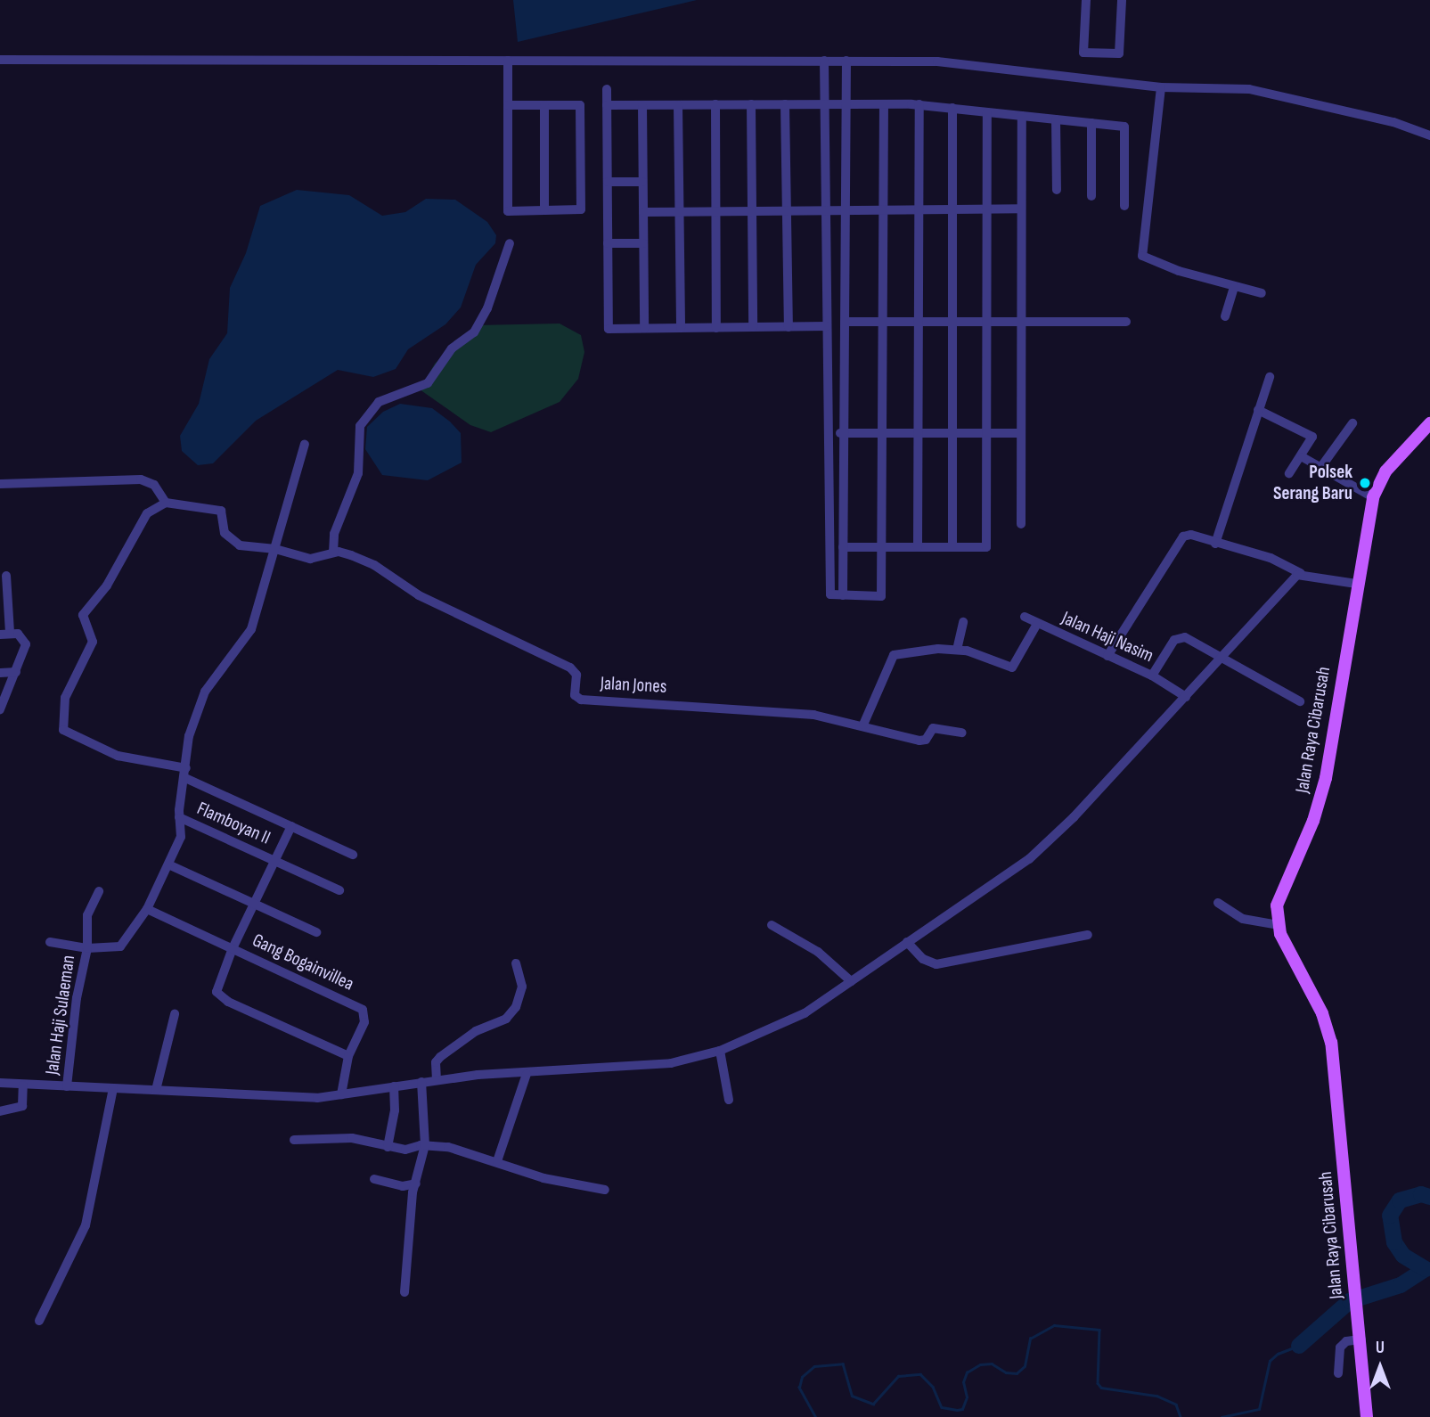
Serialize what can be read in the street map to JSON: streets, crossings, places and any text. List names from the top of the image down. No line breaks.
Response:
{"streets":{"main road":["Jalan Raya Cibarusah"],"street":["Jalan Haji Nasim","Jalan Jones","Flamboyan II","Gang Bogainvillea","Jalan Haji Sulaeman"]},"crossings":[["Jalan Haji Nasim","Jalan Jones"]],"places":["Polsek Serang Baru"],"north":"top"}
